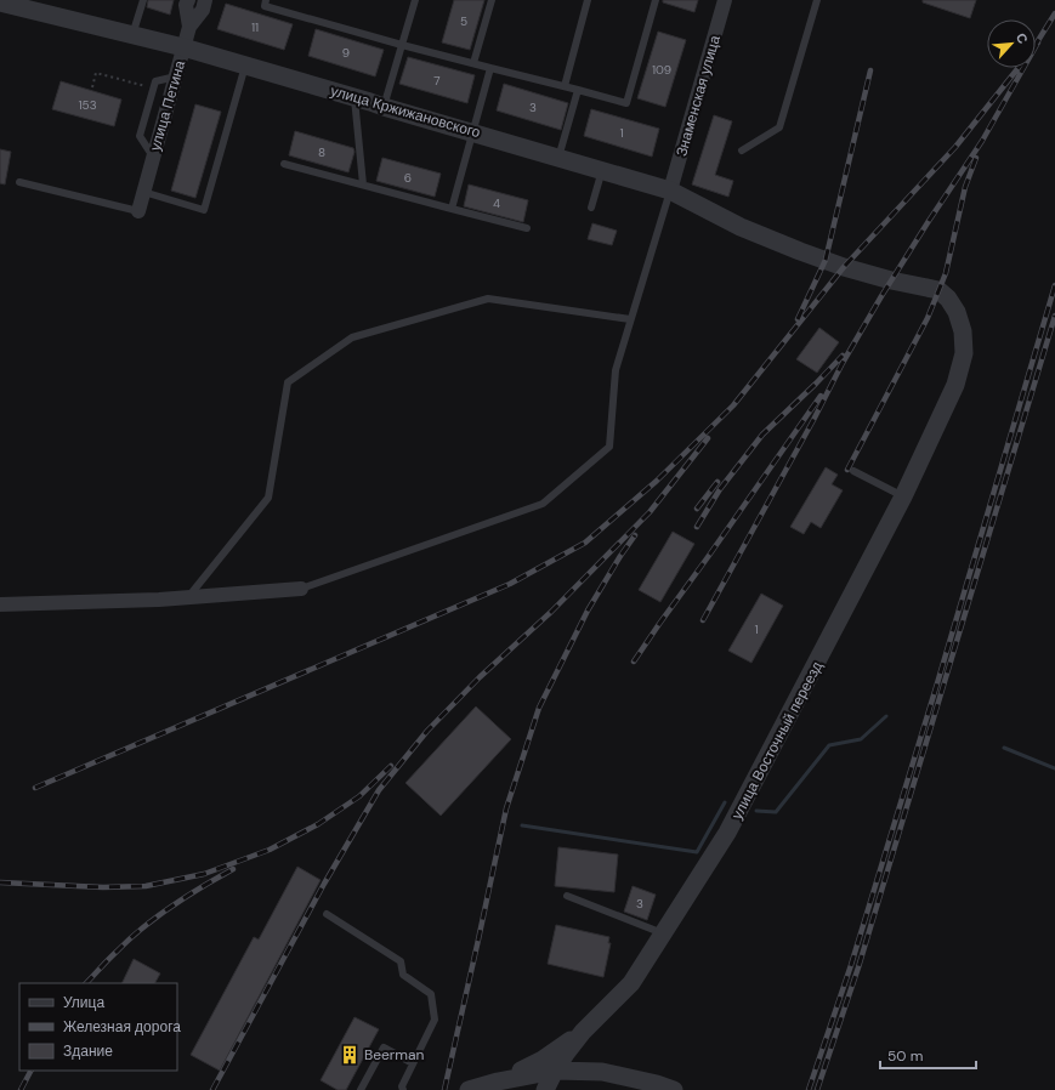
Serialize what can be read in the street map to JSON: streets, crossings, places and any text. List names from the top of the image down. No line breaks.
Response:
{"streets":{"street":["Знаменская улица","улица Петина","улица Кржижановского","улица Восточный переезд"]},"crossings":[["Знаменская улица","улица Кржижановского"],["улица Петина","улица Кржижановского"],["улица Кржижановского","улица Восточный переезд"]],"places":{"building":["Beerman"]},"house_numbers":["5","11","9","109","7","153","3","1","8","6","4","1","3"],"legend":["Улица","Железная дорога","Здание"],"scale_bar":"50 m","north":"top right"}
